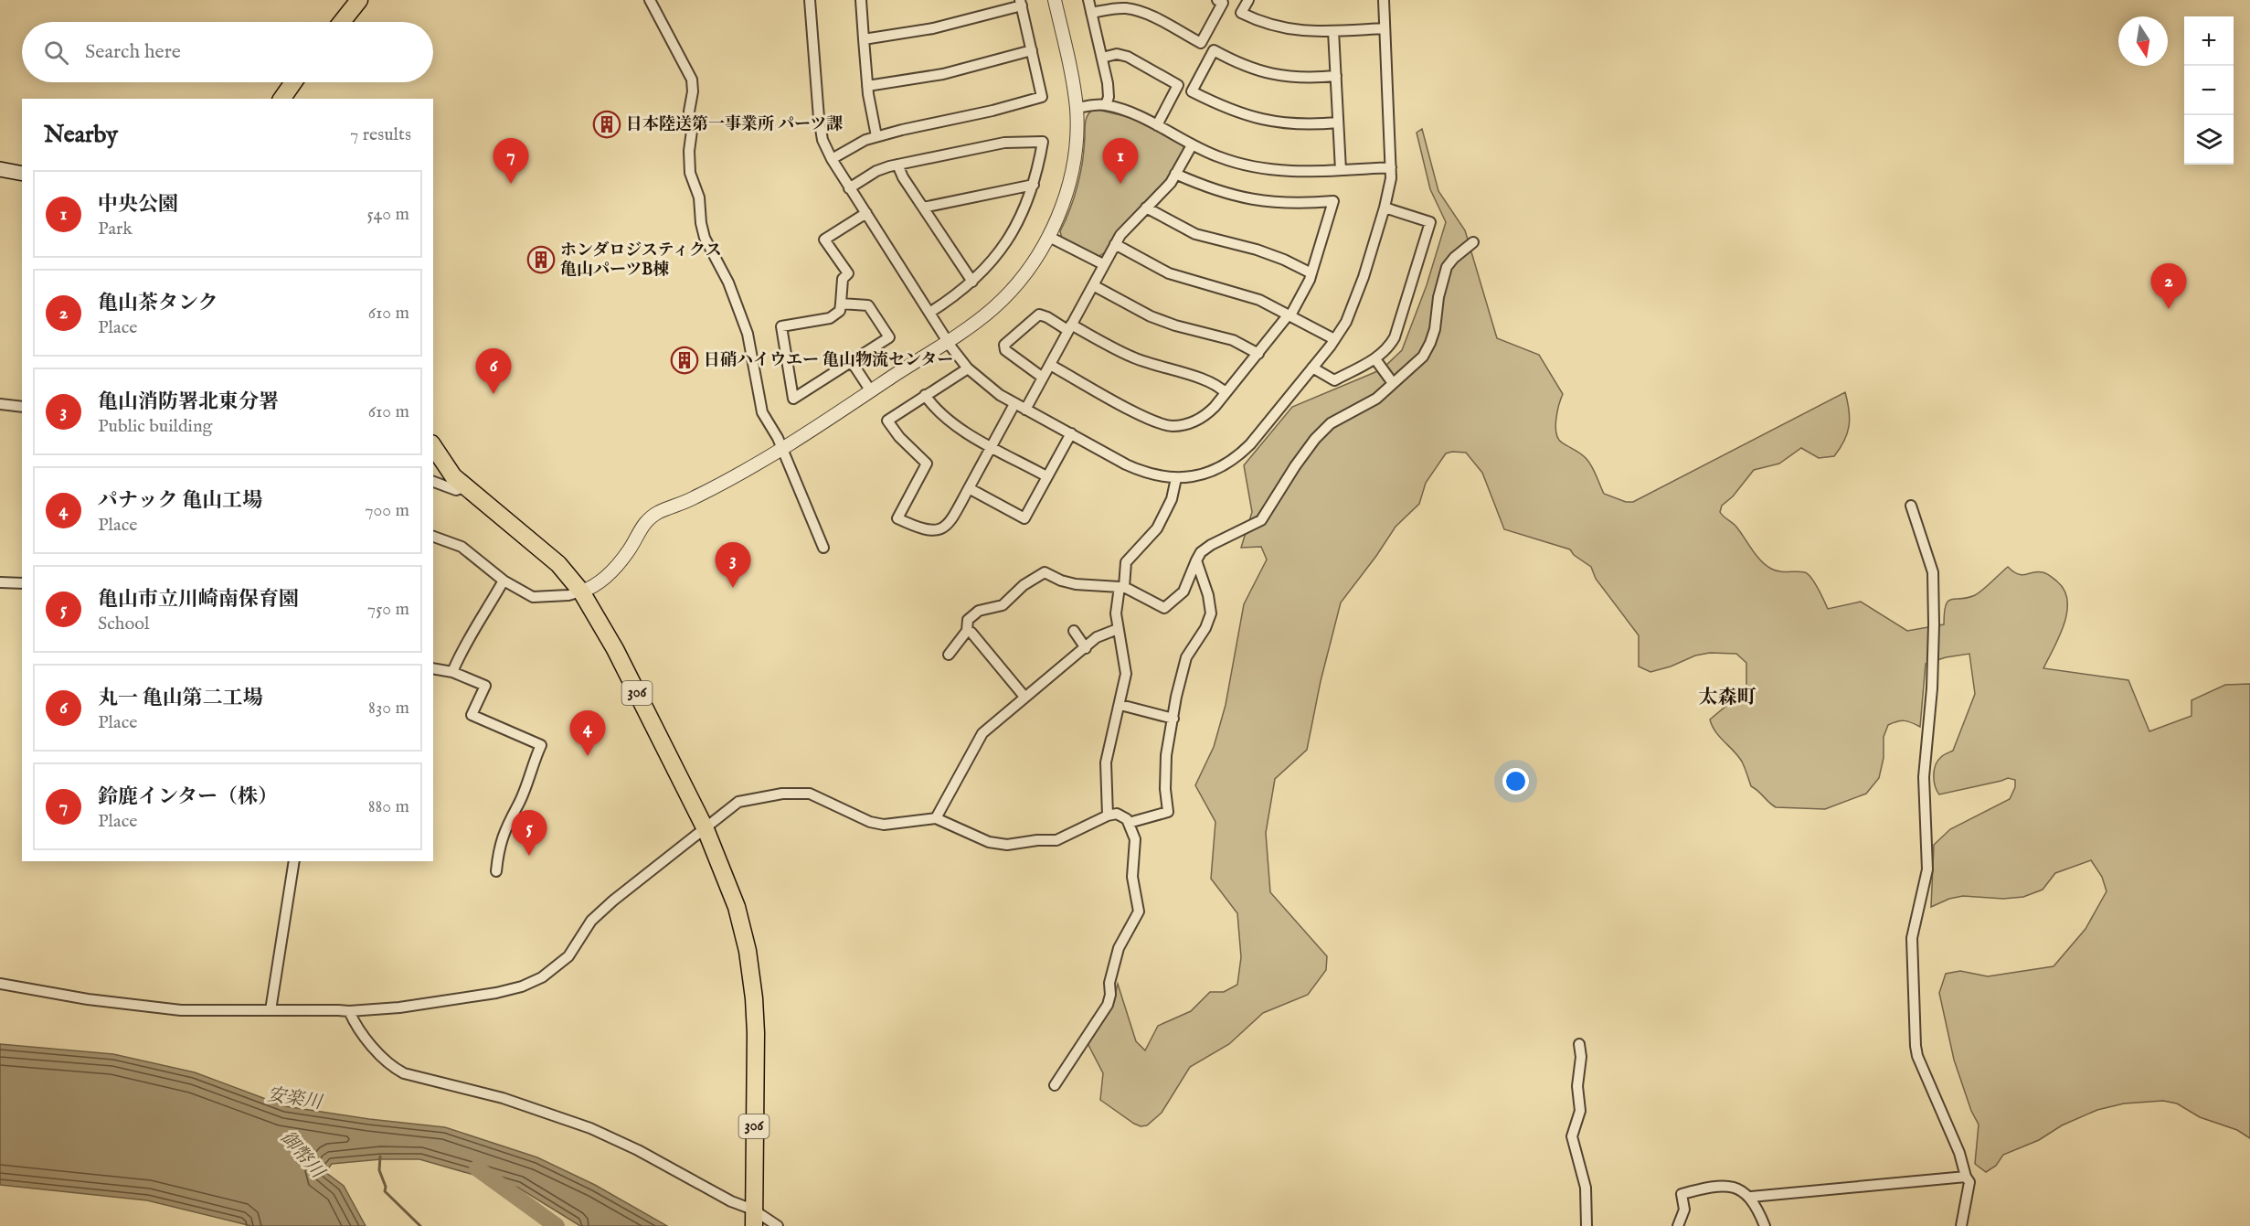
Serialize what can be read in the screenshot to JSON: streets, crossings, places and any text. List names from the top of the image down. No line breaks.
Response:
{"streets":{"highway":["306"]},"districts":["太森町"],"water":["安楽川","御幣川"],"places":{"building":["日本陸送第一事業所 パーツ課","ホンダロジスティクス 亀山パーツB棟","日硝ハイウエー 亀山物流センター"]},"north":"bottom","page":{"map_buttons":["+","−"],"search":"Search here","heading":["Nearby","7 results"],"pins":["1","7","2","6","3","4","5"],"list":[{"mark":"1","name":"中央公園","note":"Park","value":"540 m"},{"mark":"2","name":"亀山茶タンク","note":"Place","value":"610 m"},{"mark":"3","name":"亀山消防署北東分署","note":"Public building","value":"610 m"},{"mark":"4","name":"パナック 亀山工場","note":"Place","value":"700 m"},{"mark":"5","name":"亀山市立川崎南保育園","note":"School","value":"750 m"},{"mark":"6","name":"丸一 亀山第二工場","note":"Place","value":"830 m"},{"mark":"7","name":"鈴鹿インター（株）","note":"Place","value":"880 m"}]}}
